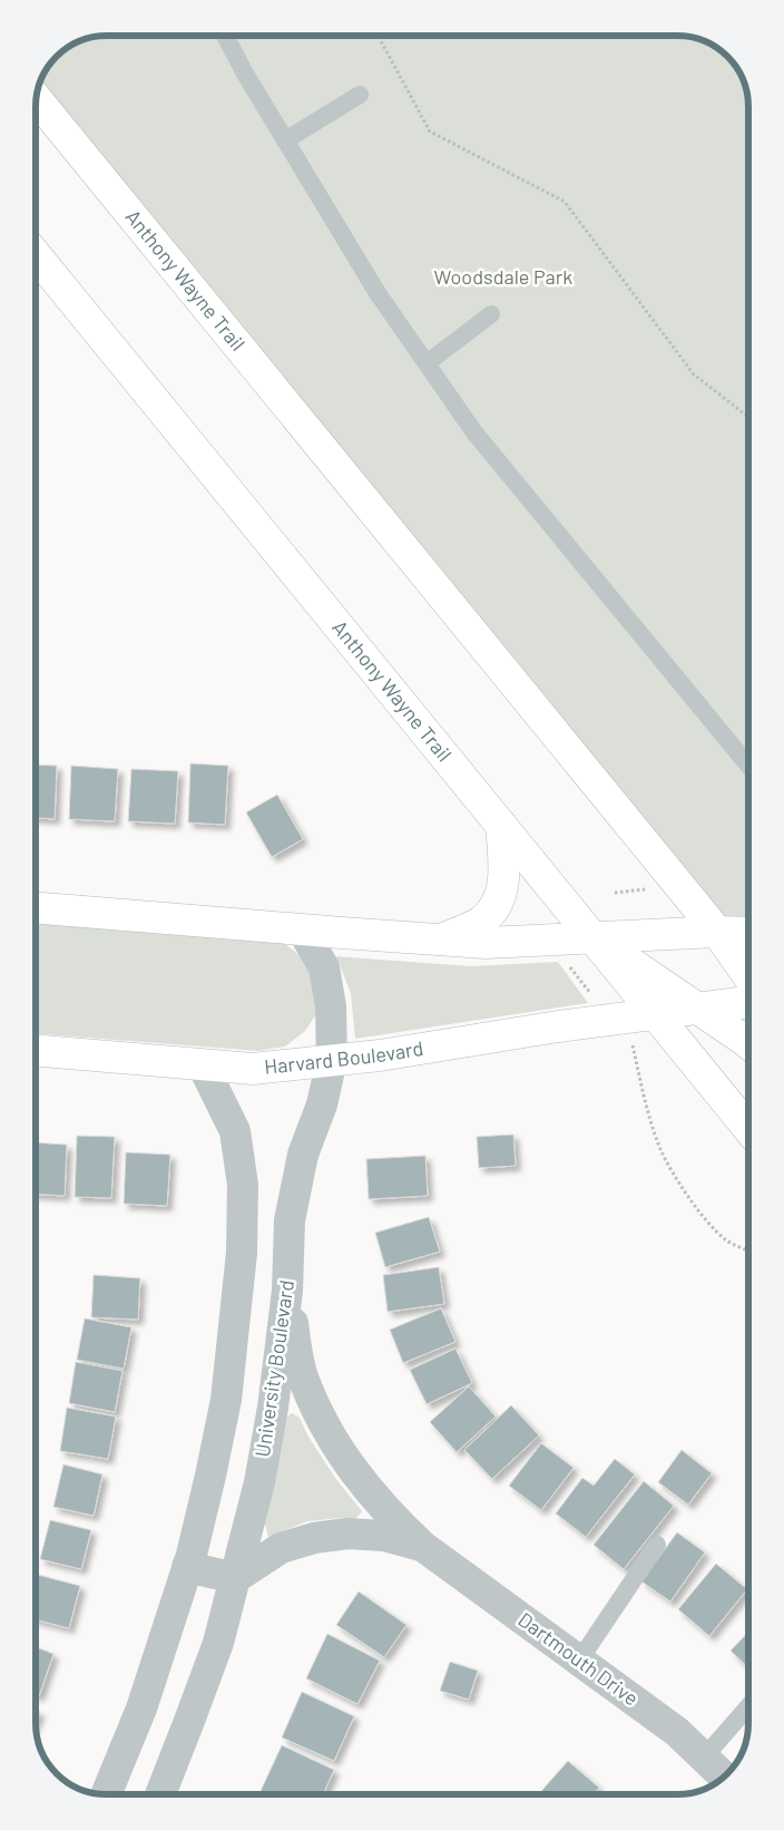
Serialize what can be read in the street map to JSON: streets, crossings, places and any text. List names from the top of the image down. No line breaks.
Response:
{"streets":{"main road":["Anthony Wayne Trail","Harvard Boulevard"],"street":["University Boulevard","Dartmouth Drive"]},"crossings":[["Anthony Wayne Trail","Harvard Boulevard"],["Harvard Boulevard","University Boulevard"],["University Boulevard","Dartmouth Drive"]],"parks":["Woodsdale Park"]}
